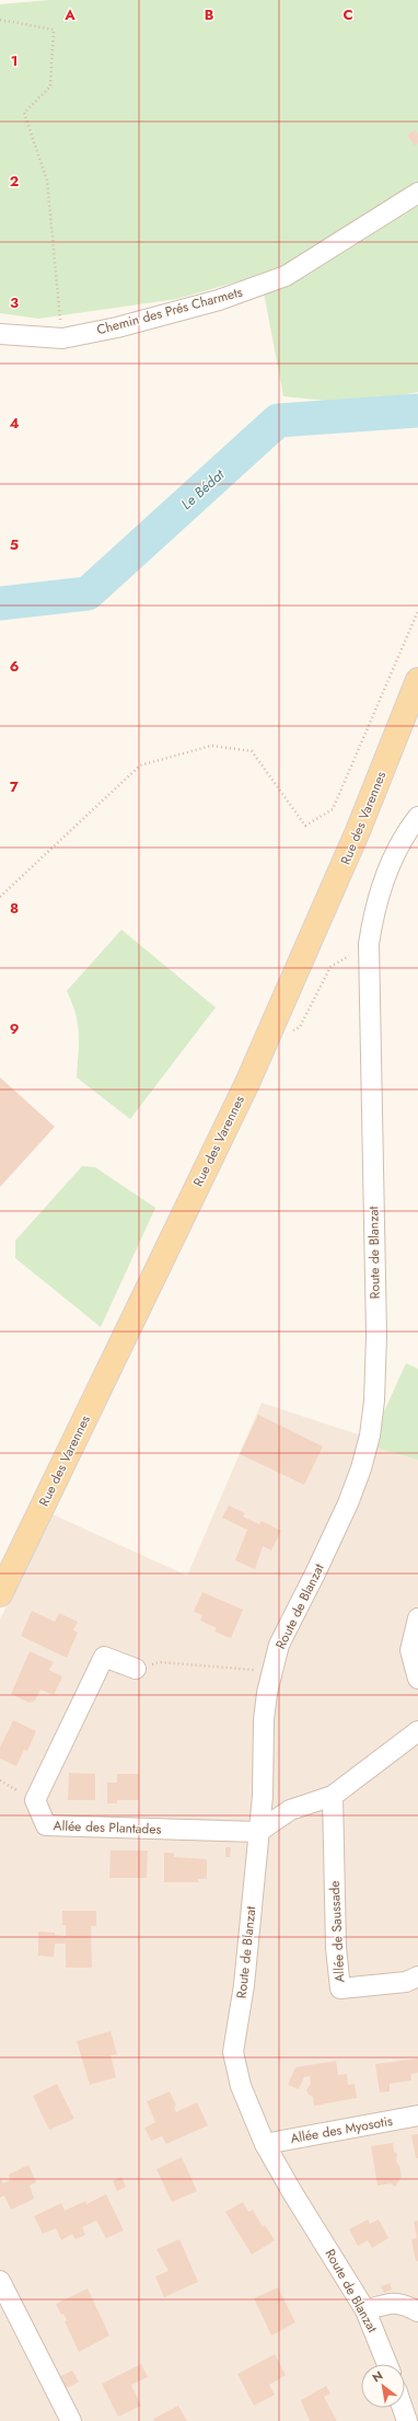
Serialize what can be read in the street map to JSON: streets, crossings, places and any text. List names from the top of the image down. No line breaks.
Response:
{"streets":{"main road":["Rue des Varennes"],"street":["Chemin des Prés Charmets","Route de Blanzat","Allée des Plantades","Allée de Saussade","Allée des Myosotis"]},"crossings":[["Route de Blanzat","Allée des Plantades"],["Route de Blanzat","Allée des Myosotis"]],"water":["Le Bédat"],"north":"top left","grid":{"columns":["A","B","C"],"rows":["1","2","3","4","5","6","7","8","9"]}}
